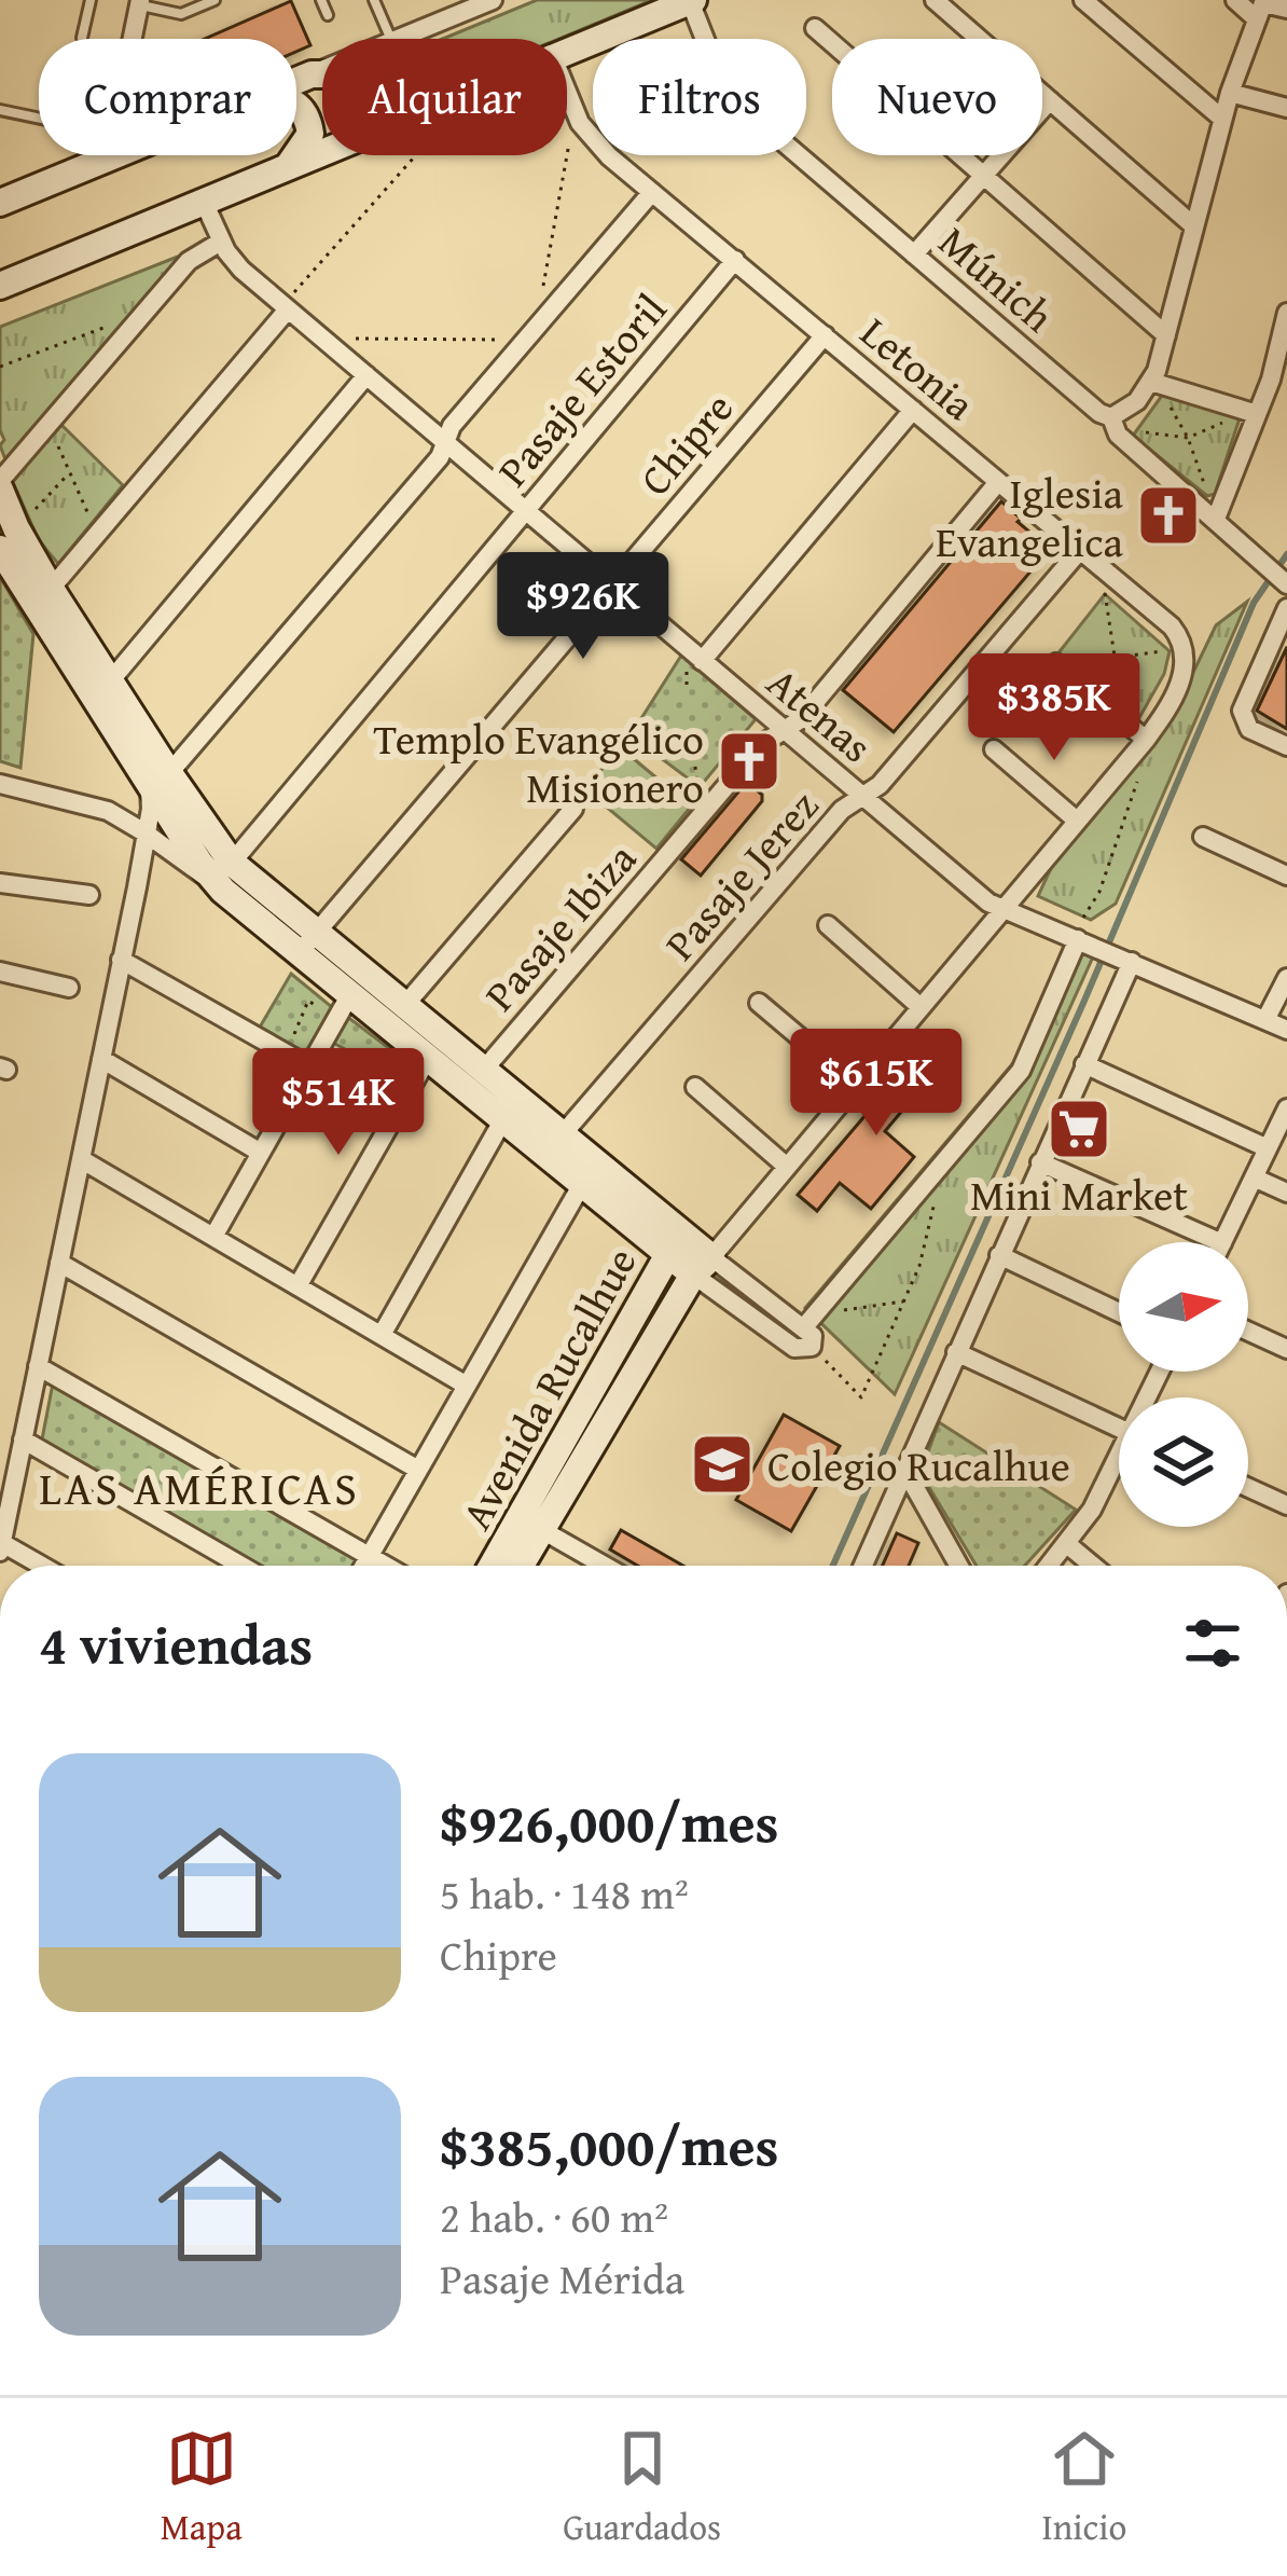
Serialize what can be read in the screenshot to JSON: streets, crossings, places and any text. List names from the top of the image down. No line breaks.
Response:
{"streets":{"street":["Múnich","Letonia","Pasaje Estoril","Chipre","Atenas","Pasaje Jerez","Pasaje Ibiza","Avenida Rucalhue"]},"crossings":[["Letonia","Pasaje Estoril"],["Letonia","Chipre"],["Letonia","Pasaje Jerez"],["Letonia","Pasaje Ibiza"],["Pasaje Estoril","Atenas"],["Chipre","Atenas"],["Atenas","Pasaje Jerez"],["Atenas","Pasaje Ibiza"]],"districts":["LAS AMÉRICAS"],"places":{"church":["Iglesia Evangelica","Templo Evangélico Misionero"],"supermarket":["Mini Market"],"school or university":["Colegio Rucalhue"]},"north":"right","page":{"chip":["Comprar","Alquilar","Filtros","Nuevo"],"price":["$926K","$385K","$615K","$514K"],"heading":"4 viviendas","list":[{"name":"$926,000/mes","note":"5 hab. · 148 m² · Chipre"},{"name":"$385,000/mes","note":"2 hab. · 60 m² · Pasaje Mérida"}],"tabs":["Mapa","Guardados","Inicio"]}}
